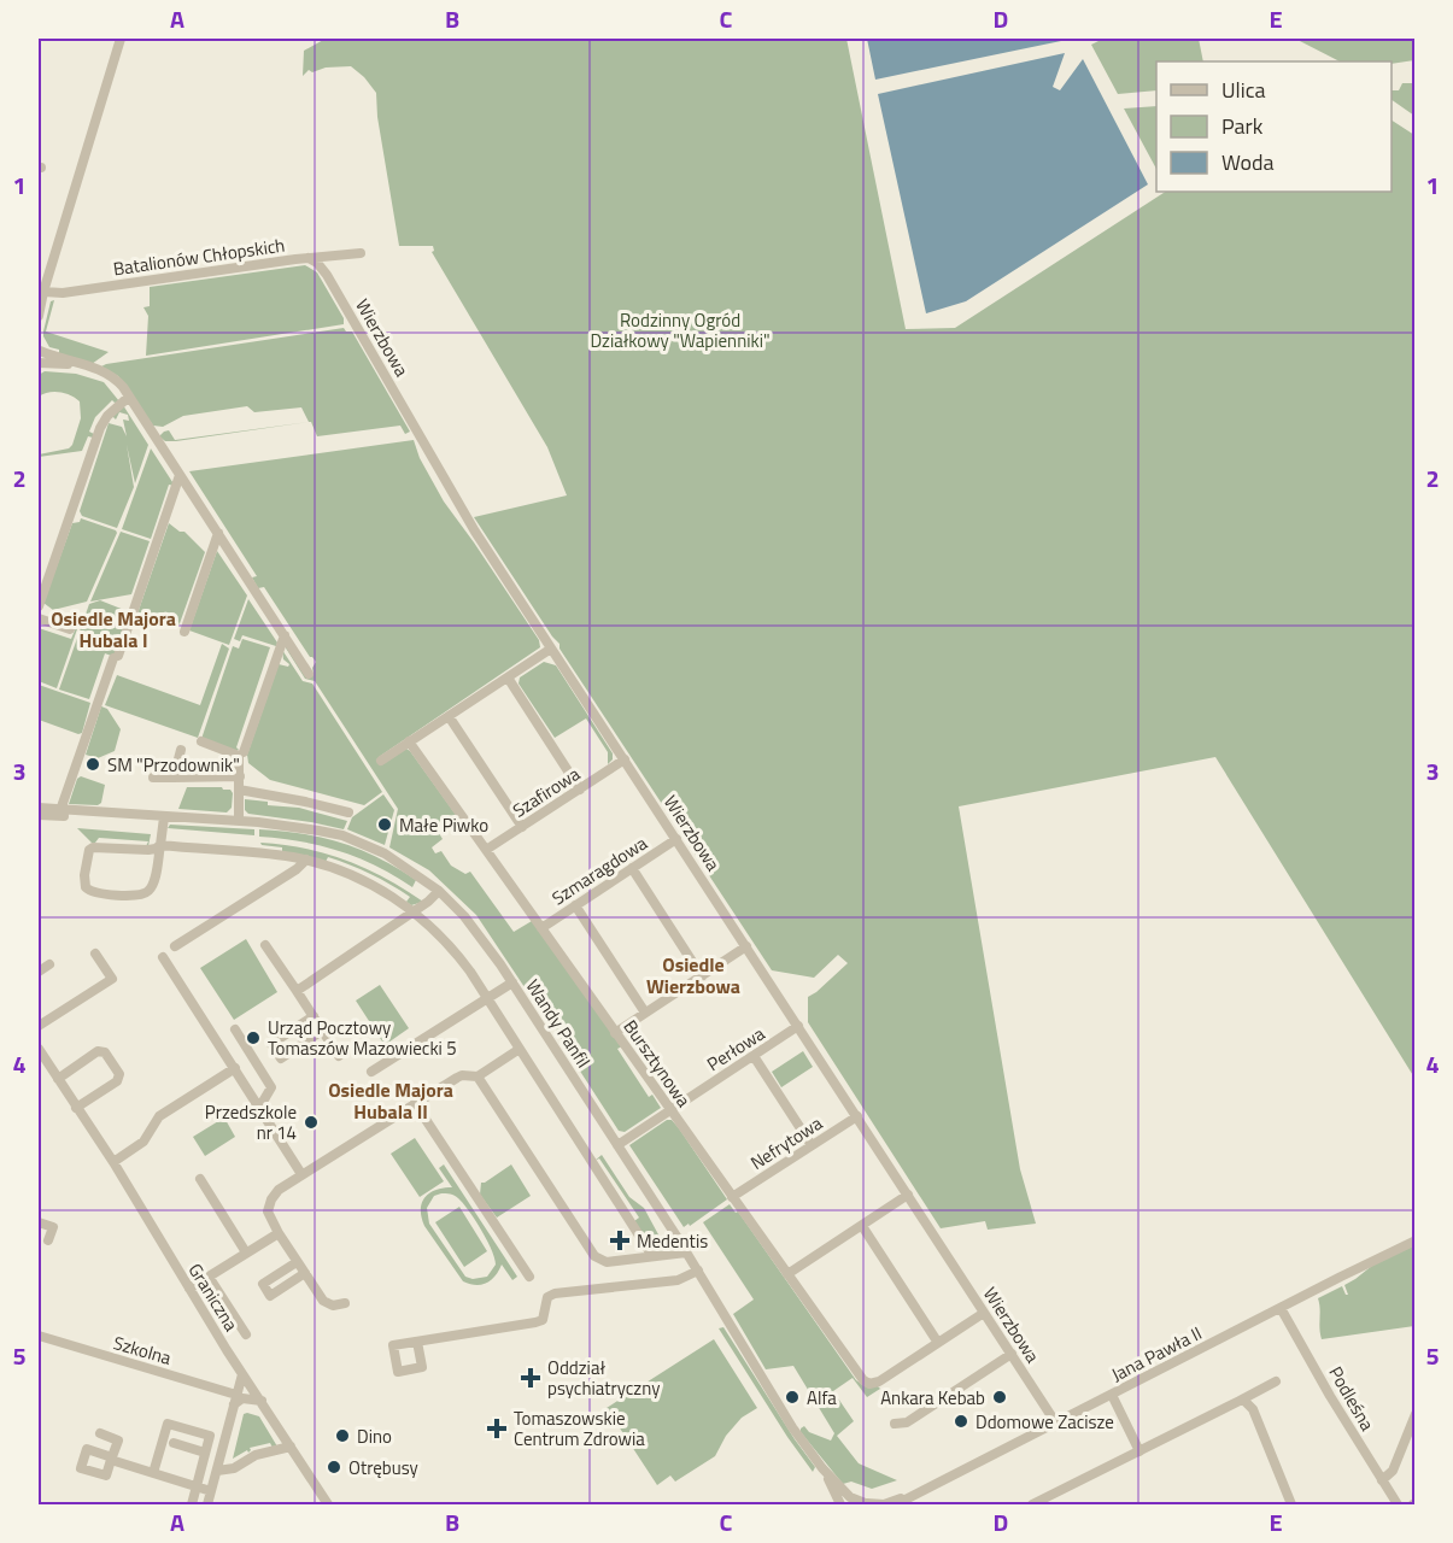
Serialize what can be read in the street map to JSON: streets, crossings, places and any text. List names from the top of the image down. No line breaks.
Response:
{"streets":{"street":["Batalionów Chłopskich","Wierzbowa","Szafirowa","Szmaragdowa","Wandy Panfil","Perłowa","Bursztynowa","Nefrytowa","Graniczna","Szkolna","Jana Pawła II","Podleśna"]},"crossings":[["Batalionów Chłopskich","Wierzbowa"],["Wierzbowa","Szafirowa"],["Wierzbowa","Szmaragdowa"],["Wierzbowa","Perłowa"],["Wierzbowa","Nefrytowa"],["Wierzbowa","Jana Pawła II"],["Szafirowa","Bursztynowa"],["Szmaragdowa","Bursztynowa"],["Wandy Panfil","Perłowa"],["Wandy Panfil","Jana Pawła II"],["Perłowa","Bursztynowa"],["Bursztynowa","Nefrytowa"],["Graniczna","Szkolna"],["Jana Pawła II","Podleśna"]],"districts":["Osiedle Majora Hubala I","Osiedle Wierzbowa","Osiedle Majora Hubala II"],"parks":["Rodzinny Ogród Działkowy \"Wapienniki\""],"places":{"other":["SM \"Przodownik\"","Małe Piwko","Urząd Pocztowy Tomaszów Mazowiecki 5","Przedszkole nr 14","Alfa","Ankara Kebab","Ddomowe Zacisze","Dino","Otrębusy"],"health":["Medentis","Oddział psychiatryczny","Tomaszowskie Centrum Zdrowia"]},"legend":["Ulica","Park","Woda"],"grid":{"columns":["A","B","C","D","E"],"rows":["1","2","3","4","5"]}}
